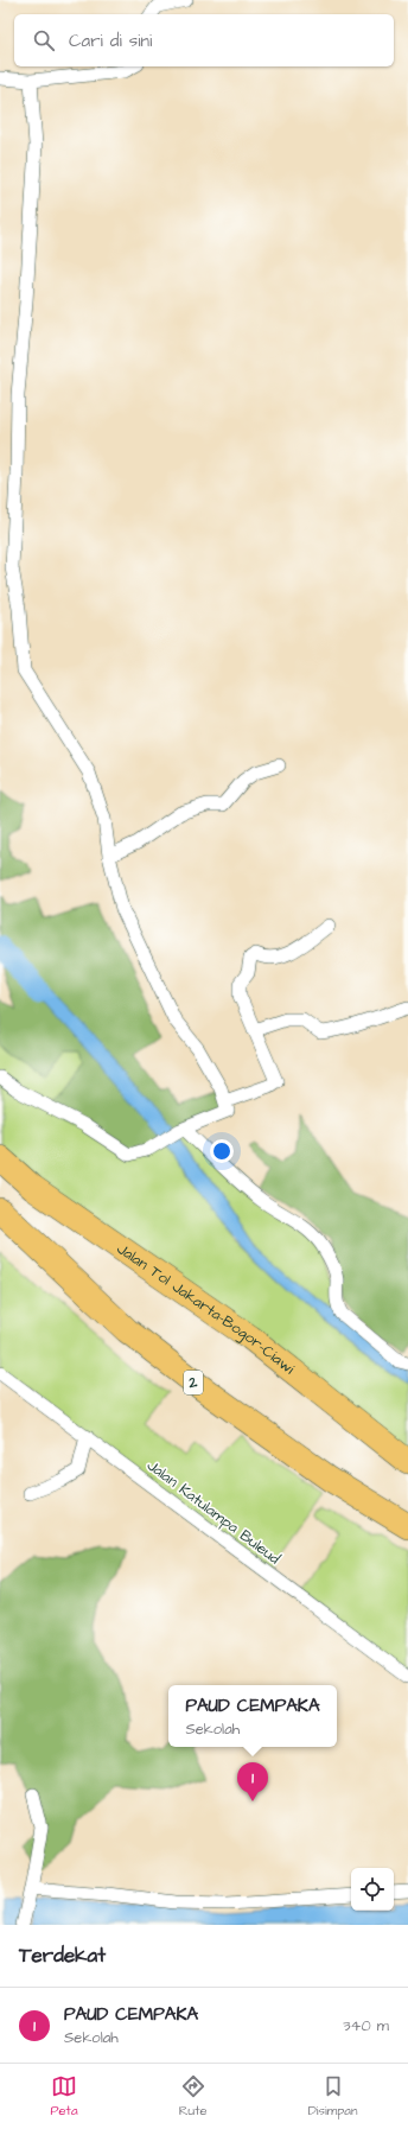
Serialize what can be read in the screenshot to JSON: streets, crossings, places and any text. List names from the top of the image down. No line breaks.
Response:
{"streets":{"highway":["Jalan Tol Jakarta–Bogor–Ciawi","2"],"street":["Jalan Katulampa Buleud"]},"page":{"search":"Cari di sini","popup":["PAUD CEMPAKA","Sekolah"],"pins":"1","heading":"Terdekat","list":[{"mark":"1","name":"PAUD CEMPAKA","note":"Sekolah","value":"340 m"}],"nav":["Peta","Rute","Disimpan"]}}
